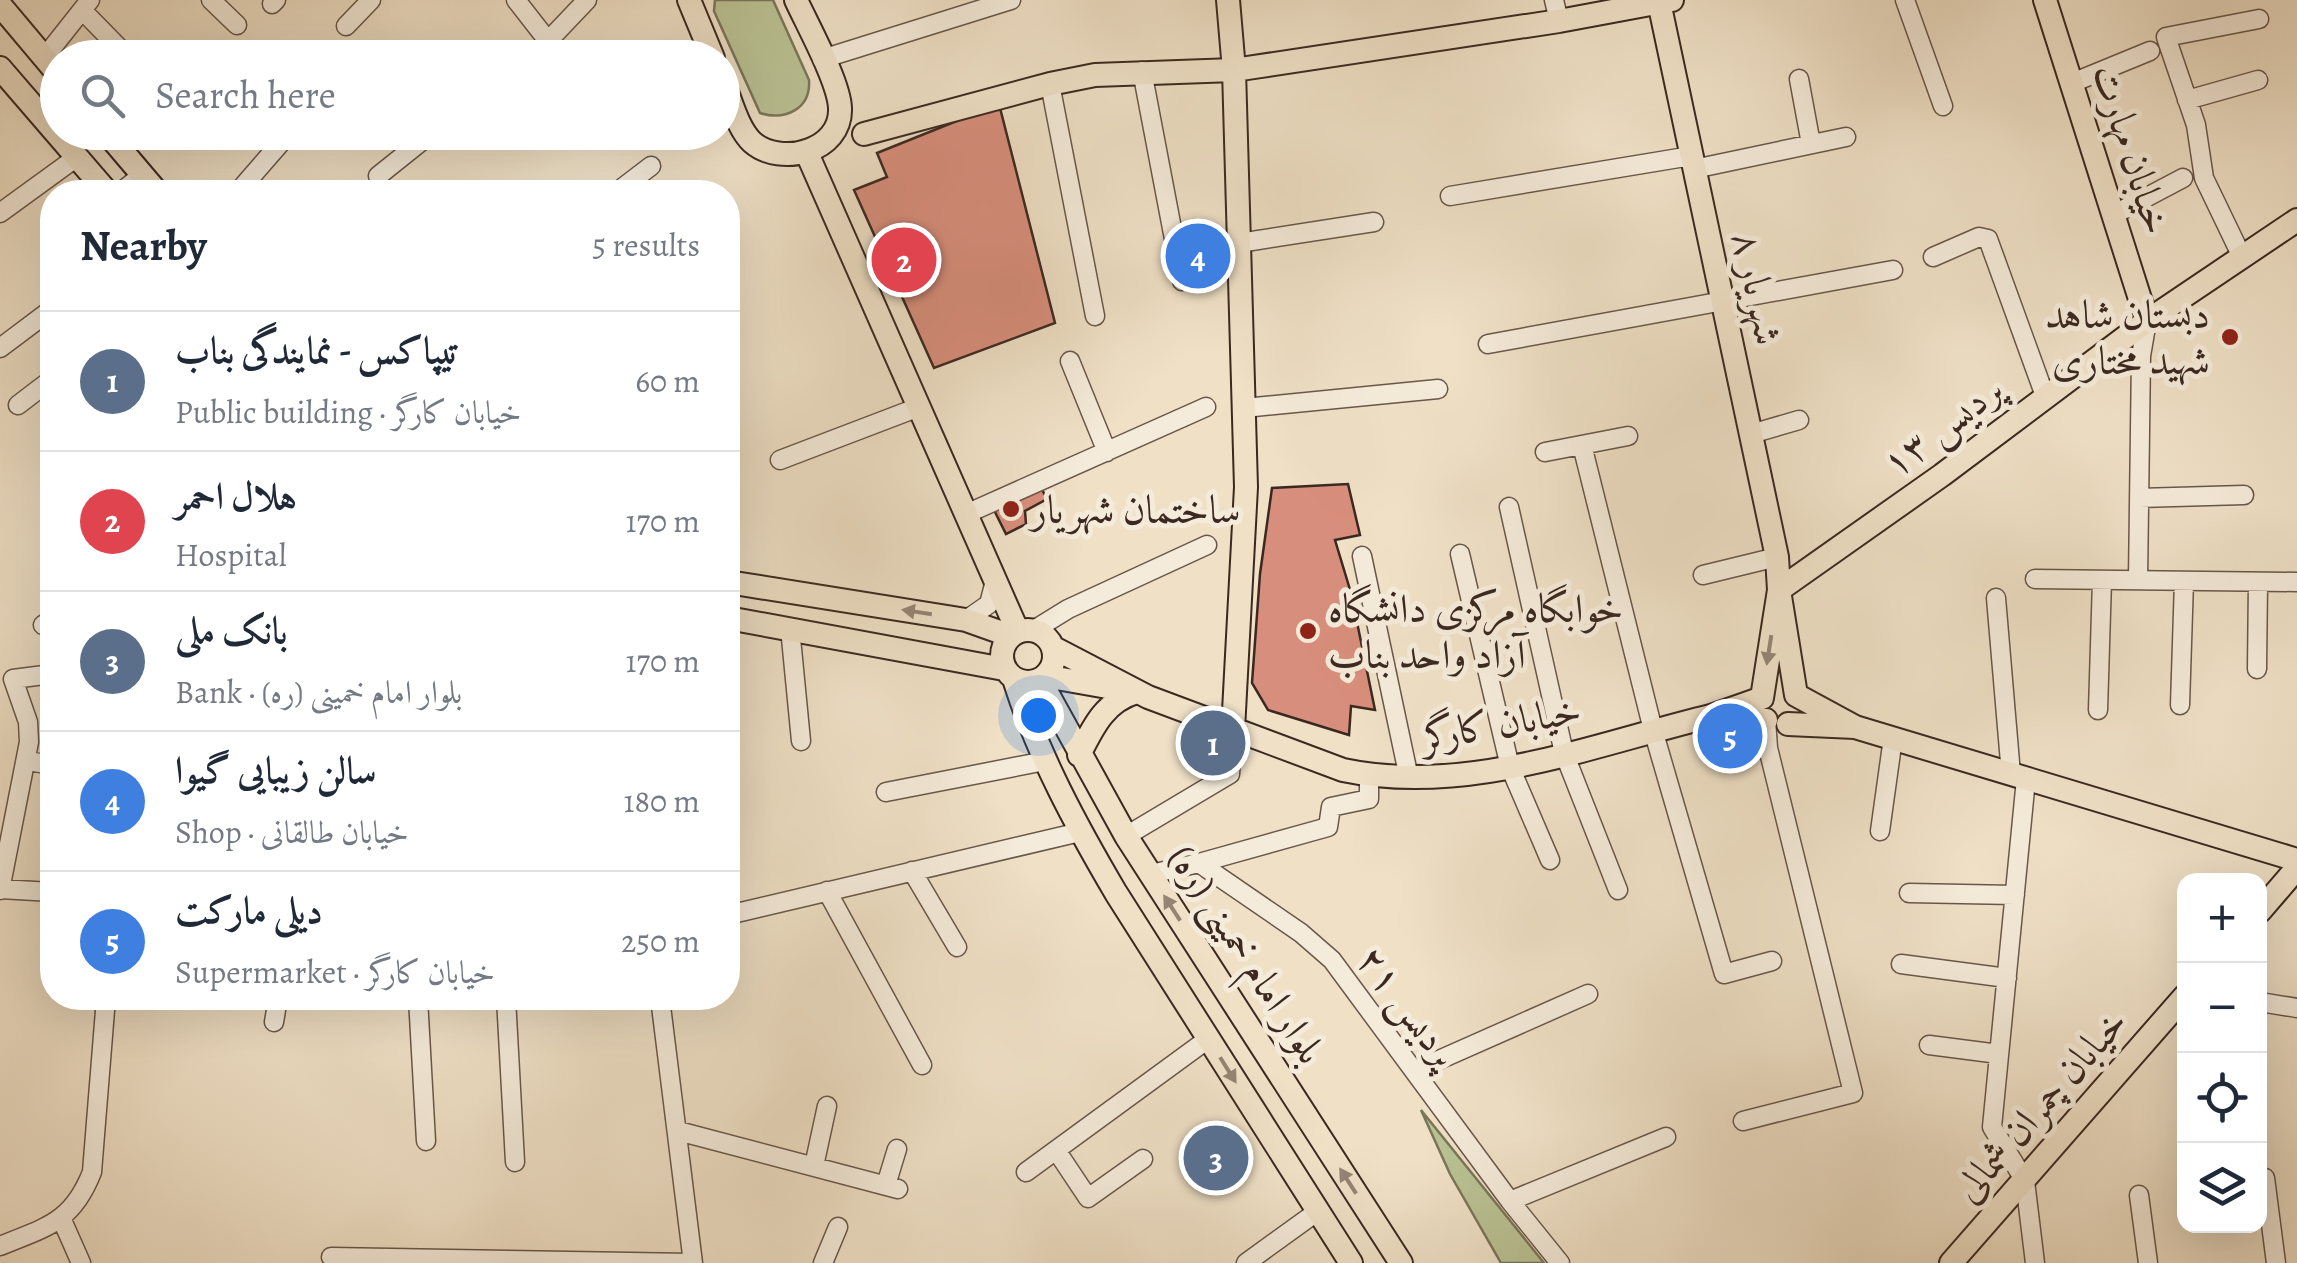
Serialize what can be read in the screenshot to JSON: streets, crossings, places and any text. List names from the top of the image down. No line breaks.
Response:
{"streets":{"main road":["خیابان مهارت","شهریار ۸","پردیس ۱۳","خیابان کارگر","بلوار امام خمینی (ره)","خیابان چمران شمالی"],"street":["پردیس ۲۱"]},"crossings":[["خیابان مهارت","پردیس ۱۳"],["شهریار ۸","پردیس ۱۳"],["شهریار ۸","خیابان کارگر"]],"places":["دبستان شاهد شهید مختاری","ساختمان شهریار","خوابگاه مرکزی دانشگاه آزاد واحد بناب"],"page":{"search":"Search here","heading":["Nearby","5 results"],"pins":["4","2","5","1","3"],"list":[{"mark":"1","name":"تیپاکس - نمایندگی بناب","note":"Public building · خیابان کارگر","value":"60 m"},{"mark":"2","name":"هلال احمر","note":"Hospital","value":"170 m"},{"mark":"3","name":"بانک ملی","note":"Bank · بلوار امام خمینی (ره)","value":"170 m"},{"mark":"4","name":"سالن زیبایی گیوا","note":"Shop · خیابان طالقانی","value":"180 m"},{"mark":"5","name":"دیلی مارکت","note":"Supermarket · خیابان کارگر","value":"250 m"}],"map_buttons":["+","−"]}}
